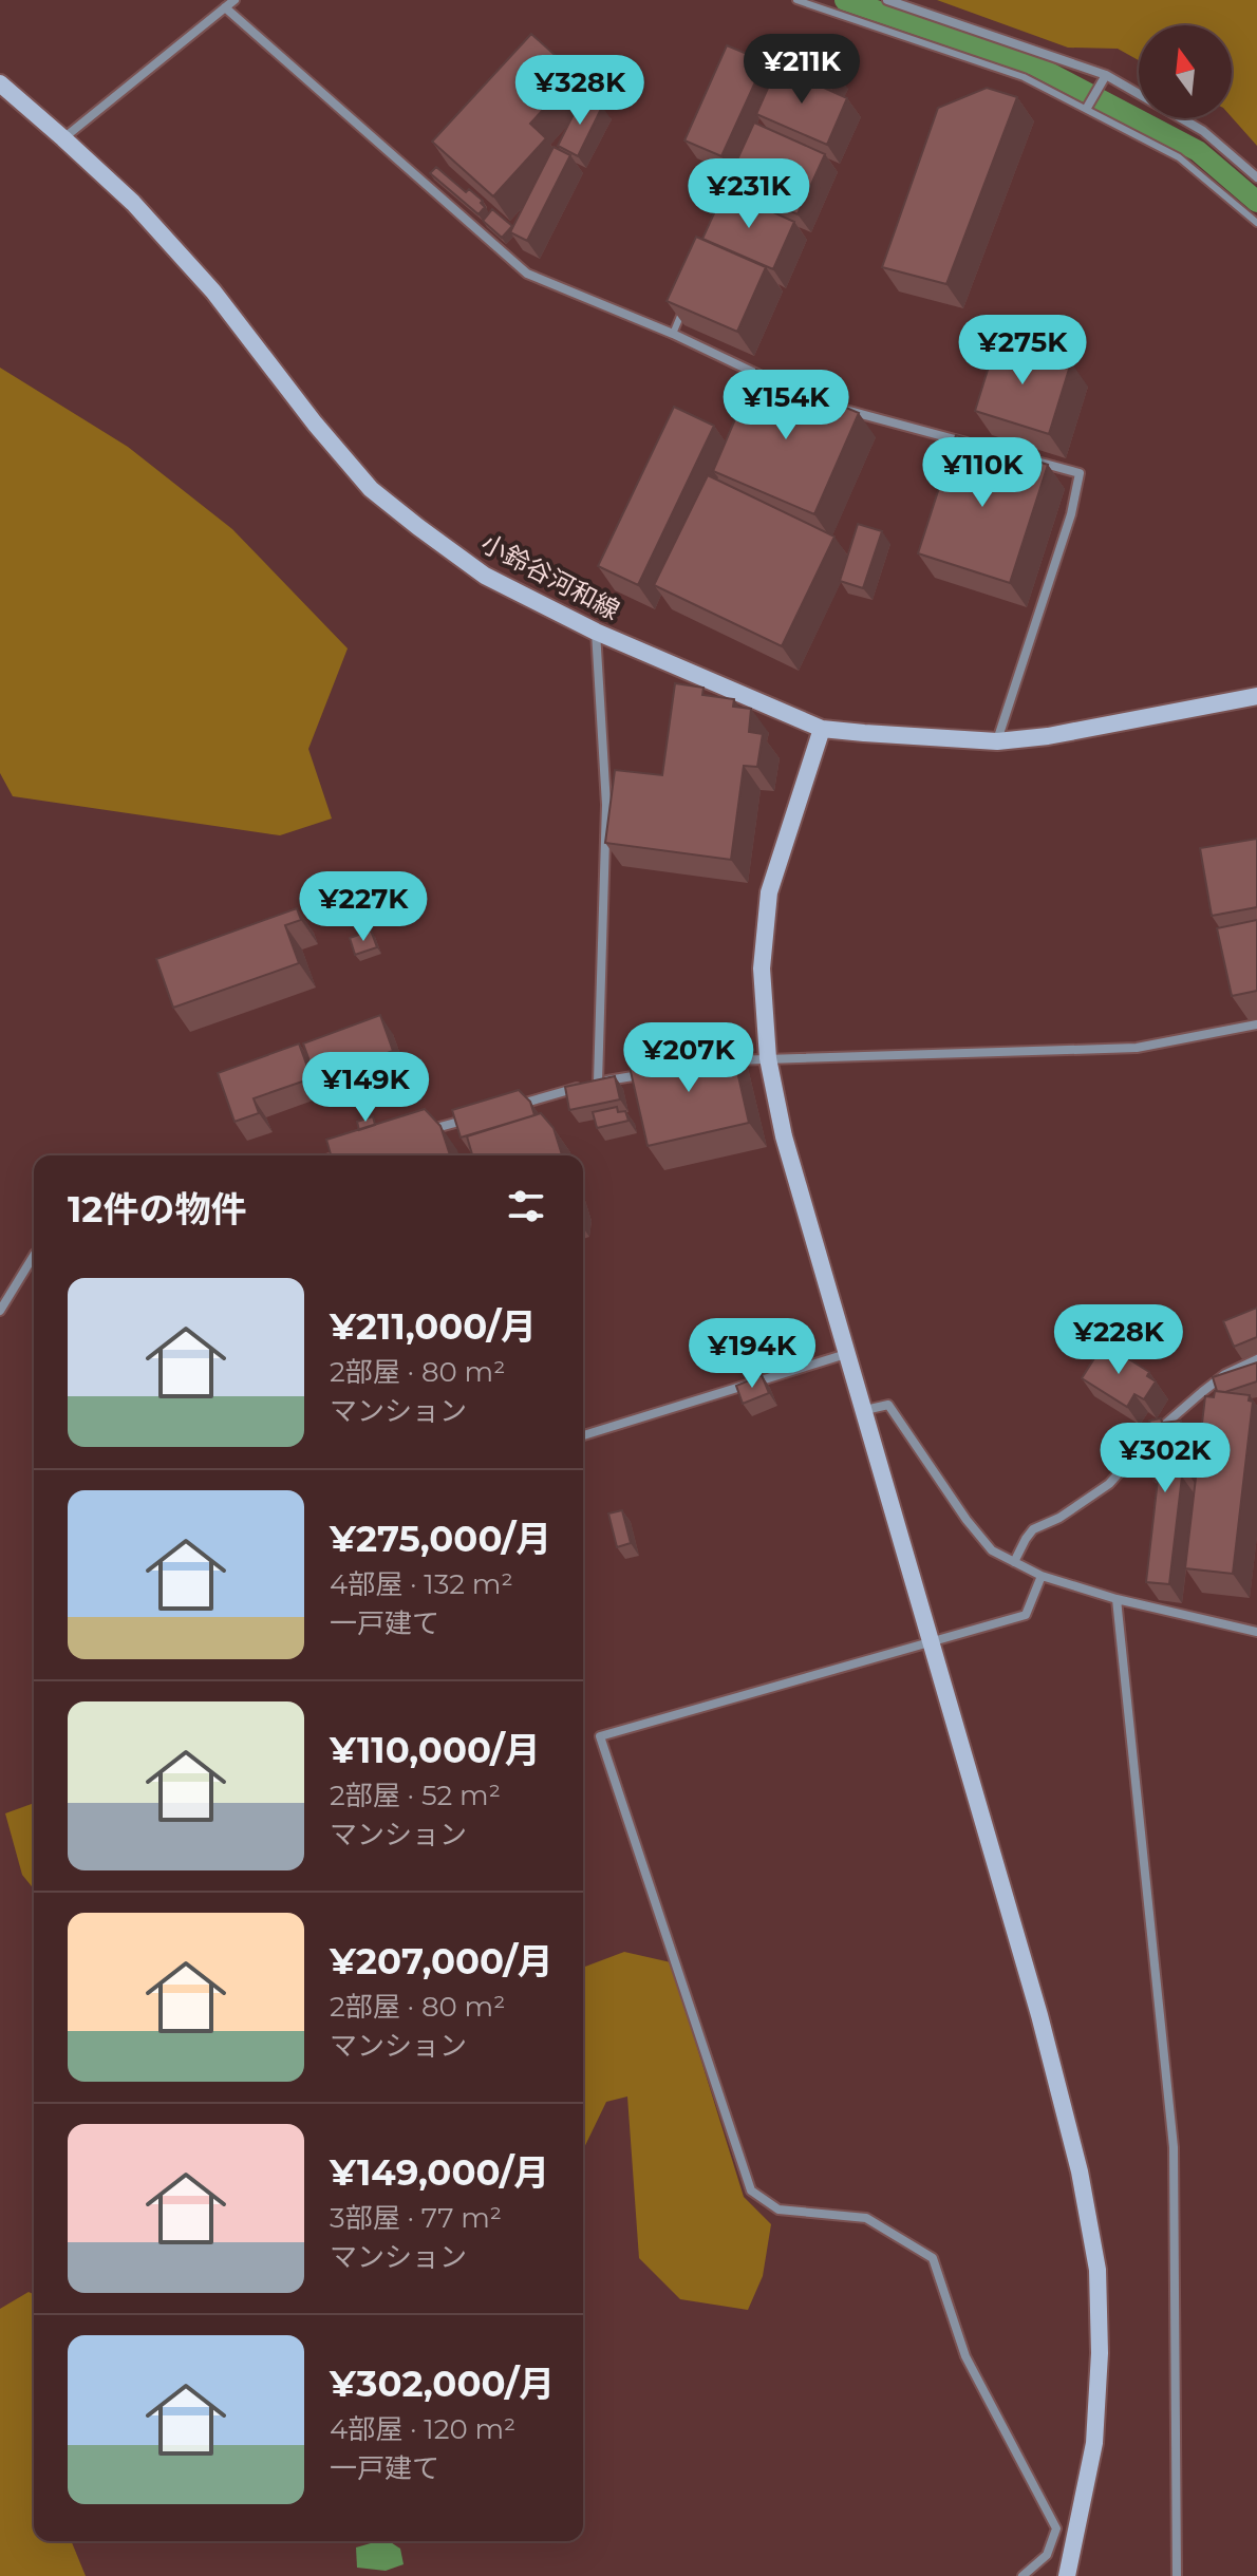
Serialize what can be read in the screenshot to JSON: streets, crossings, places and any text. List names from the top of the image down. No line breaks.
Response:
{"streets":{"street":["小鈴谷河和線"]},"north":"top","page":{"price":["¥211K","¥328K","¥231K","¥275K","¥154K","¥110K","¥227K","¥207K","¥149K","¥228K","¥194K","¥302K"],"heading":"12件の物件","list":[{"name":"¥211,000/月","note":"2部屋 · 80 m² · マンション"},{"name":"¥275,000/月","note":"4部屋 · 132 m² · 一戸建て"},{"name":"¥110,000/月","note":"2部屋 · 52 m² · マンション"},{"name":"¥207,000/月","note":"2部屋 · 80 m² · マンション"},{"name":"¥149,000/月","note":"3部屋 · 77 m² · マンション"},{"name":"¥302,000/月","note":"4部屋 · 120 m² · 一戸建て"}]}}
